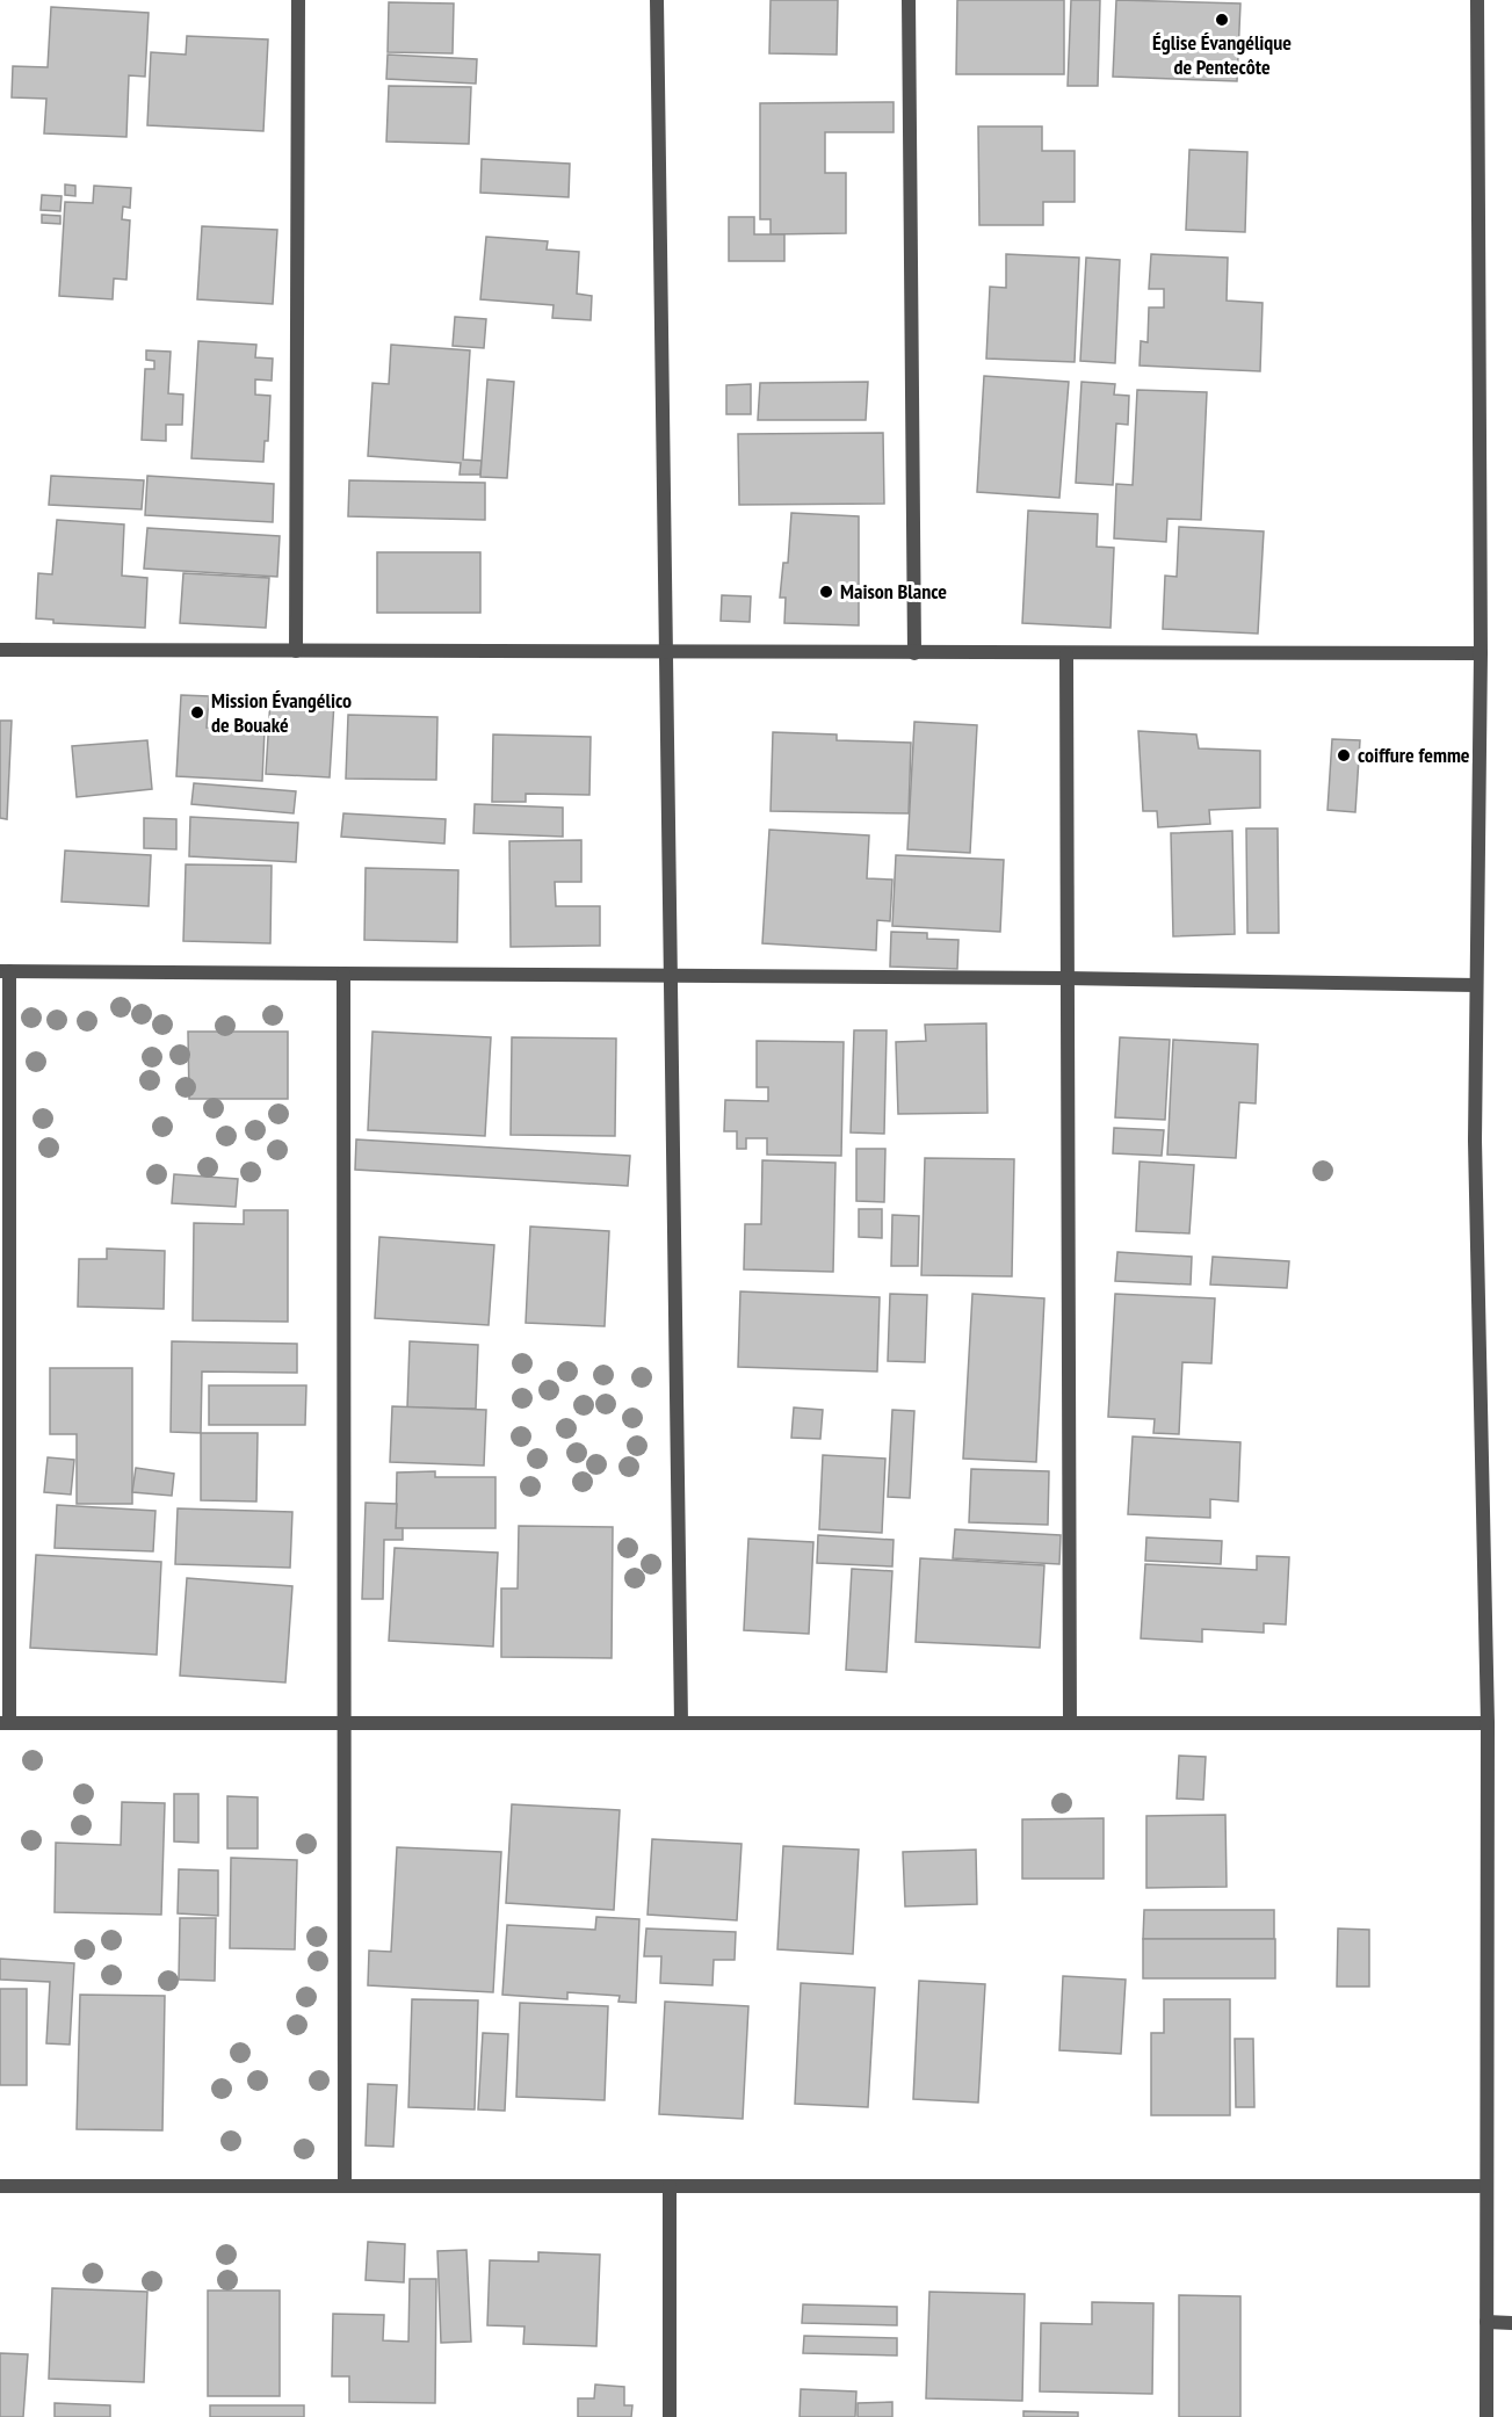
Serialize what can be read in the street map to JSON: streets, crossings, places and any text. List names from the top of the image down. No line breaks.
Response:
{"places":["Église Évangélique de Pentecôte","Maison Blance","Mission Évangélico de Bouaké","coiffure femme"]}
